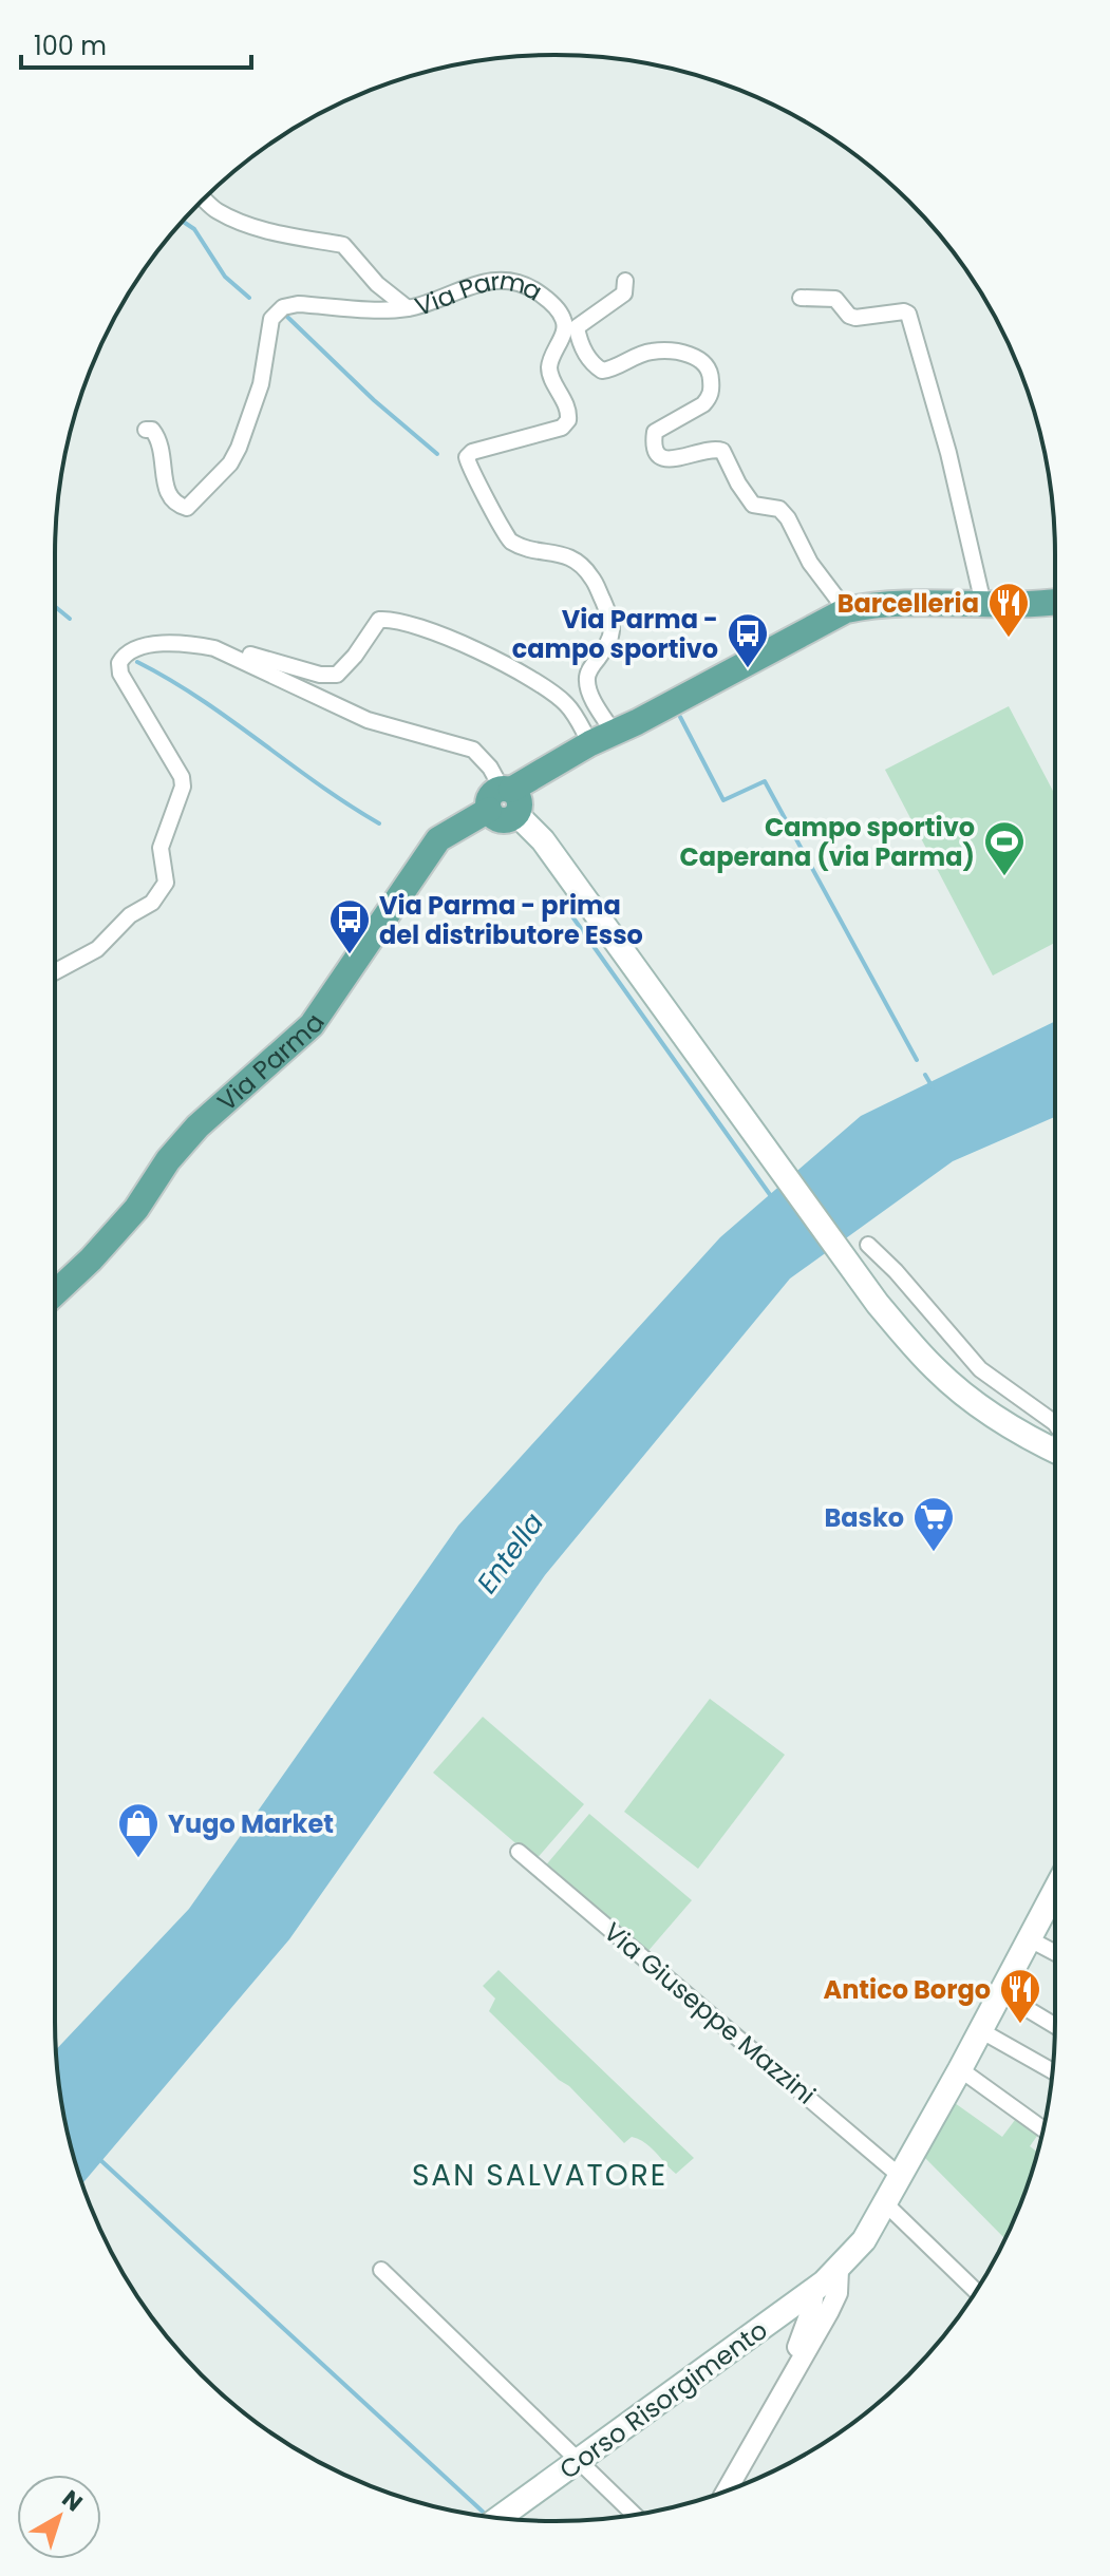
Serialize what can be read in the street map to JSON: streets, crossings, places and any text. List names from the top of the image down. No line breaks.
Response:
{"streets":{"main road":["Via Parma","Corso Risorgimento"],"street":["Via Giuseppe Mazzini"]},"crossings":[["Via Giuseppe Mazzini","Corso Risorgimento"]],"districts":["SAN SALVATORE"],"water":["Entella"],"places":{"restaurant":["Barcelleria","Antico Borgo"],"bus stop":["Via Parma - campo sportivo","Via Parma - prima del distributore Esso"],"sports":["Campo sportivo Caperana (via Parma)"],"supermarket":["Basko"],"shop":["Yugo Market"]},"scale_bar":"100 m","north":"top right"}
